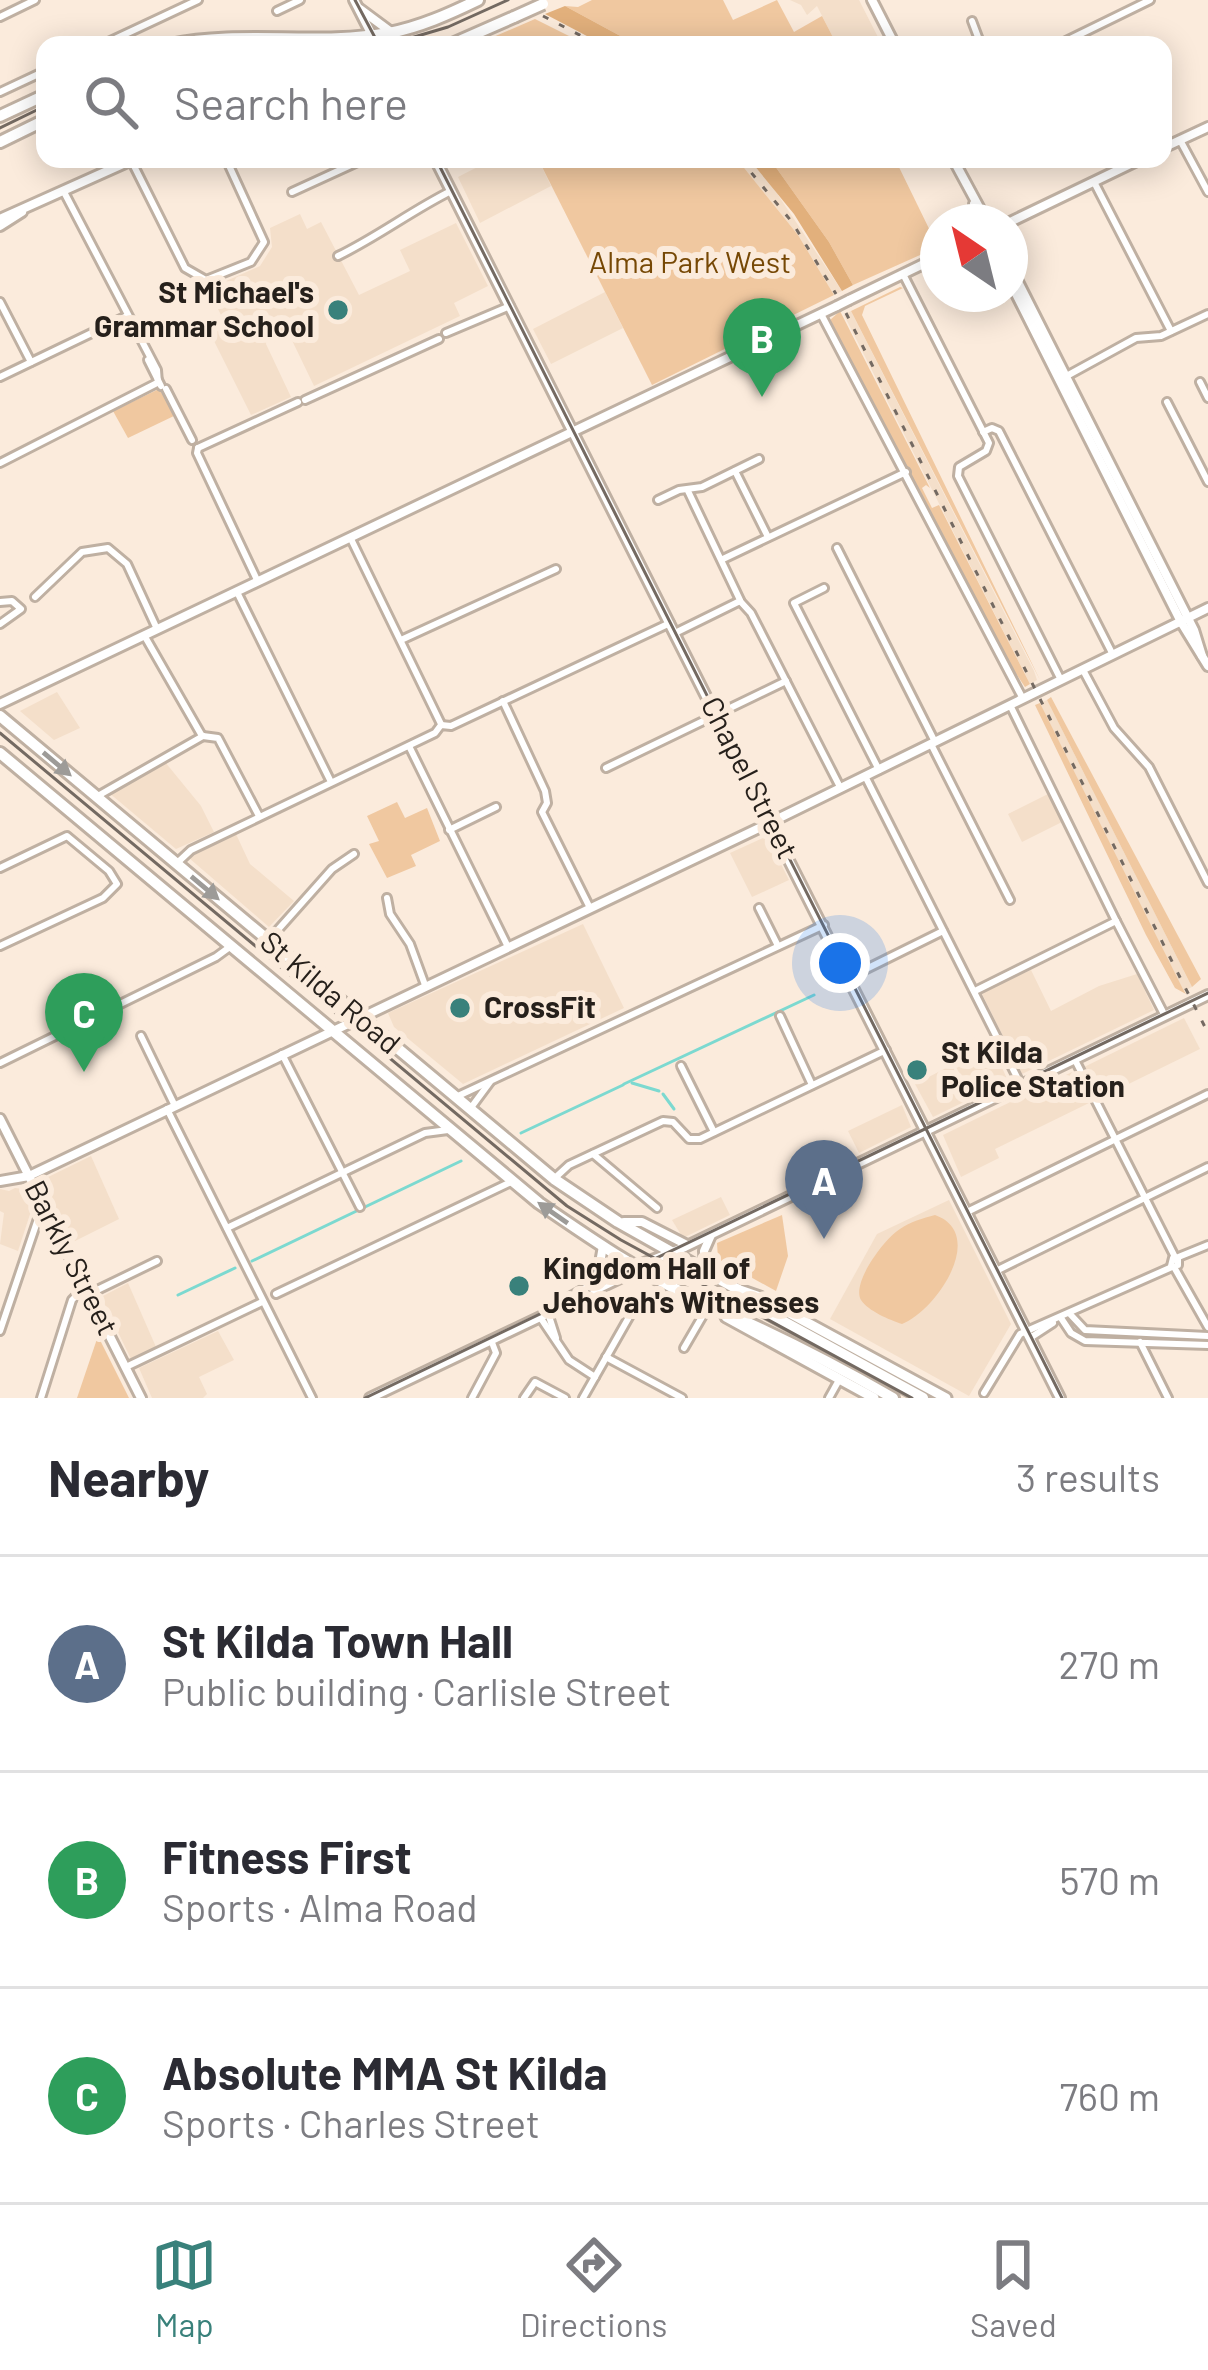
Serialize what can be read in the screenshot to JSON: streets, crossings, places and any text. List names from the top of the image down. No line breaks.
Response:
{"streets":{"highway":["St Kilda Road"],"street":["Chapel Street","Barkly Street"]},"parks":["Alma Park West"],"places":["St Michael's Grammar School","CrossFit","St Kilda Police Station","Kingdom Hall of Jehovah's Witnesses"],"north":"top left","page":{"search":"Search here","pins":["B","C","A"],"heading":["Nearby","3 results"],"list":[{"mark":"A","name":"St Kilda Town Hall","note":"Public building · Carlisle Street","value":"270 m"},{"mark":"B","name":"Fitness First","note":"Sports · Alma Road","value":"570 m"},{"mark":"C","name":"Absolute MMA St Kilda","note":"Sports · Charles Street","value":"760 m"}],"nav":["Map","Directions","Saved"]}}
